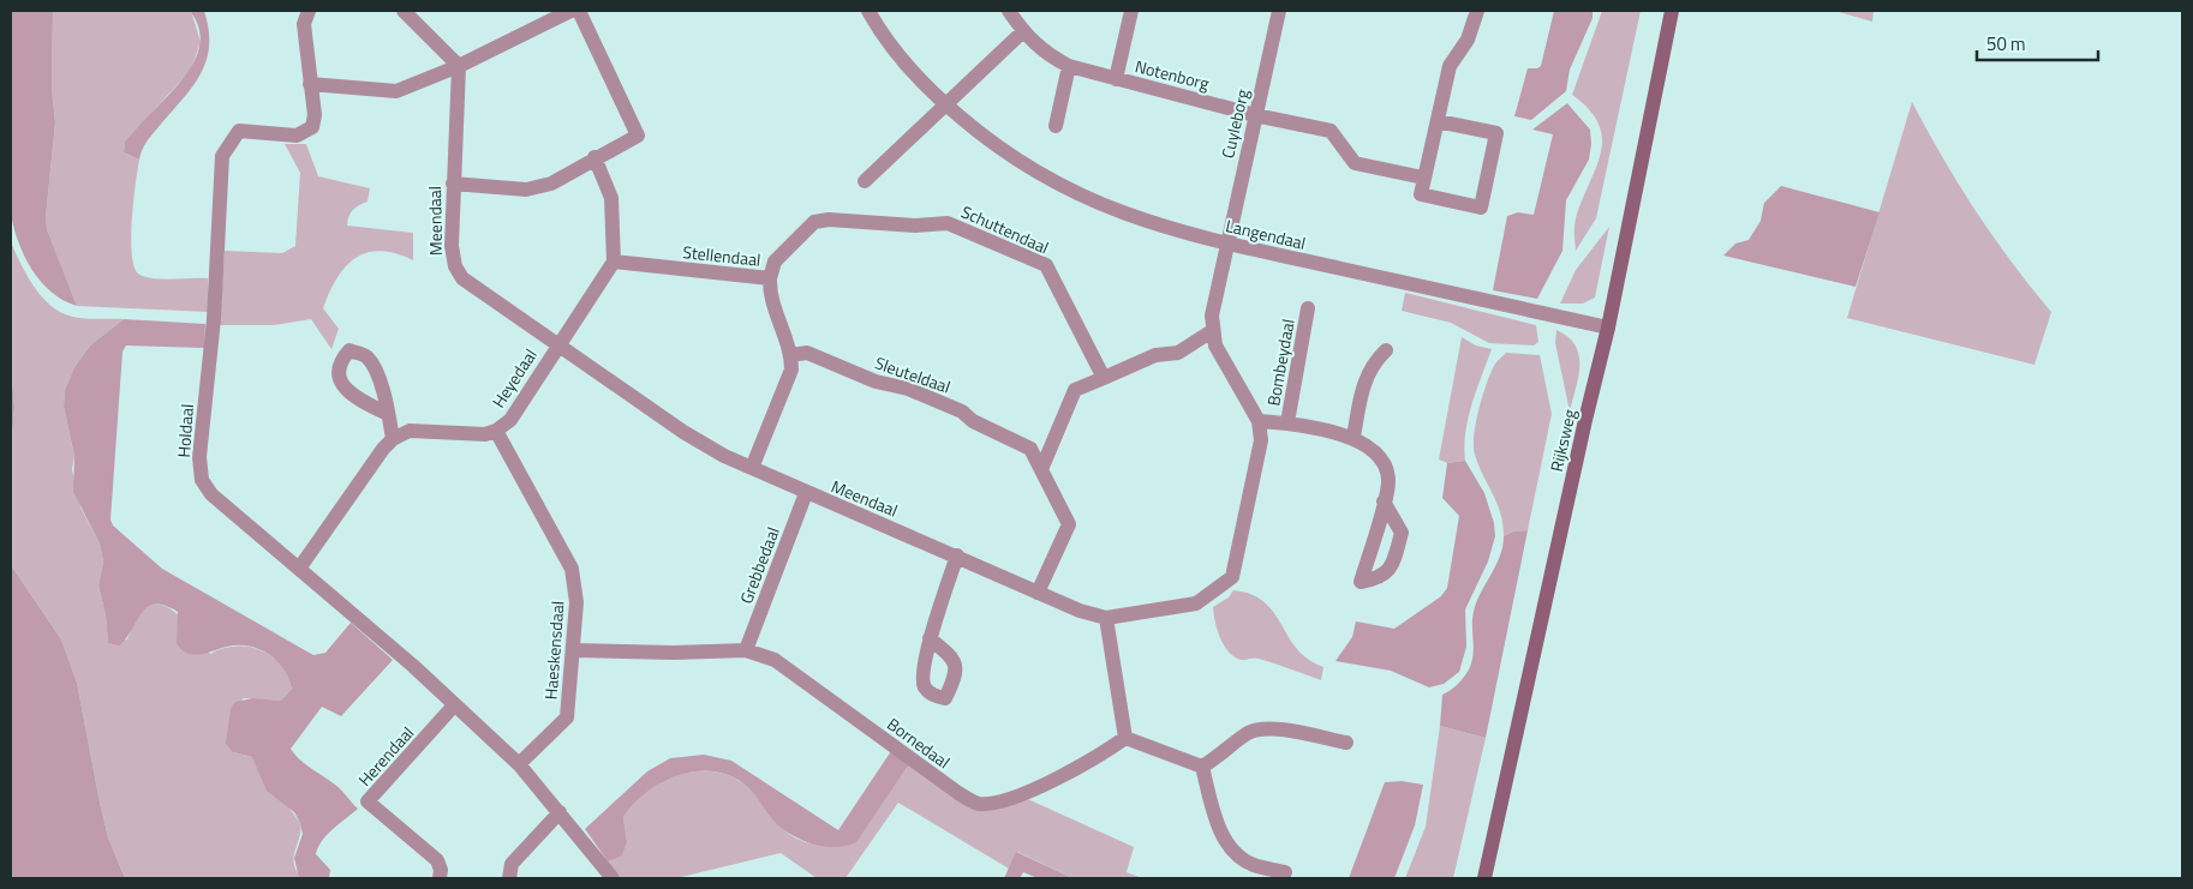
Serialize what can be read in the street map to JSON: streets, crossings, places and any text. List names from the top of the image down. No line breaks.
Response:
{"streets":{"main road":["Rijksweg"],"street":["Notenborg","Cuyleborg","Meendaal","Schuttendaal","Langendaal","Stellendaal","Bombeydaal","Sleuteldaal","Heyedaal","Holdaal","Grebbedaal","Haeskensdaal","Bornedaal","Herendaal"]},"crossings":[["Notenborg","Cuyleborg"],["Cuyleborg","Meendaal"],["Cuyleborg","Langendaal"],["Meendaal","Langendaal"],["Meendaal","Stellendaal"],["Meendaal","Bombeydaal"],["Meendaal","Sleuteldaal"],["Meendaal","Heyedaal"],["Meendaal","Grebbedaal"],["Schuttendaal","Stellendaal"],["Langendaal","Rijksweg"],["Stellendaal","Sleuteldaal"],["Heyedaal","Haeskensdaal"],["Holdaal","Haeskensdaal"],["Holdaal","Herendaal"],["Grebbedaal","Bornedaal"],["Haeskensdaal","Bornedaal"]],"scale_bar":"50 m"}
